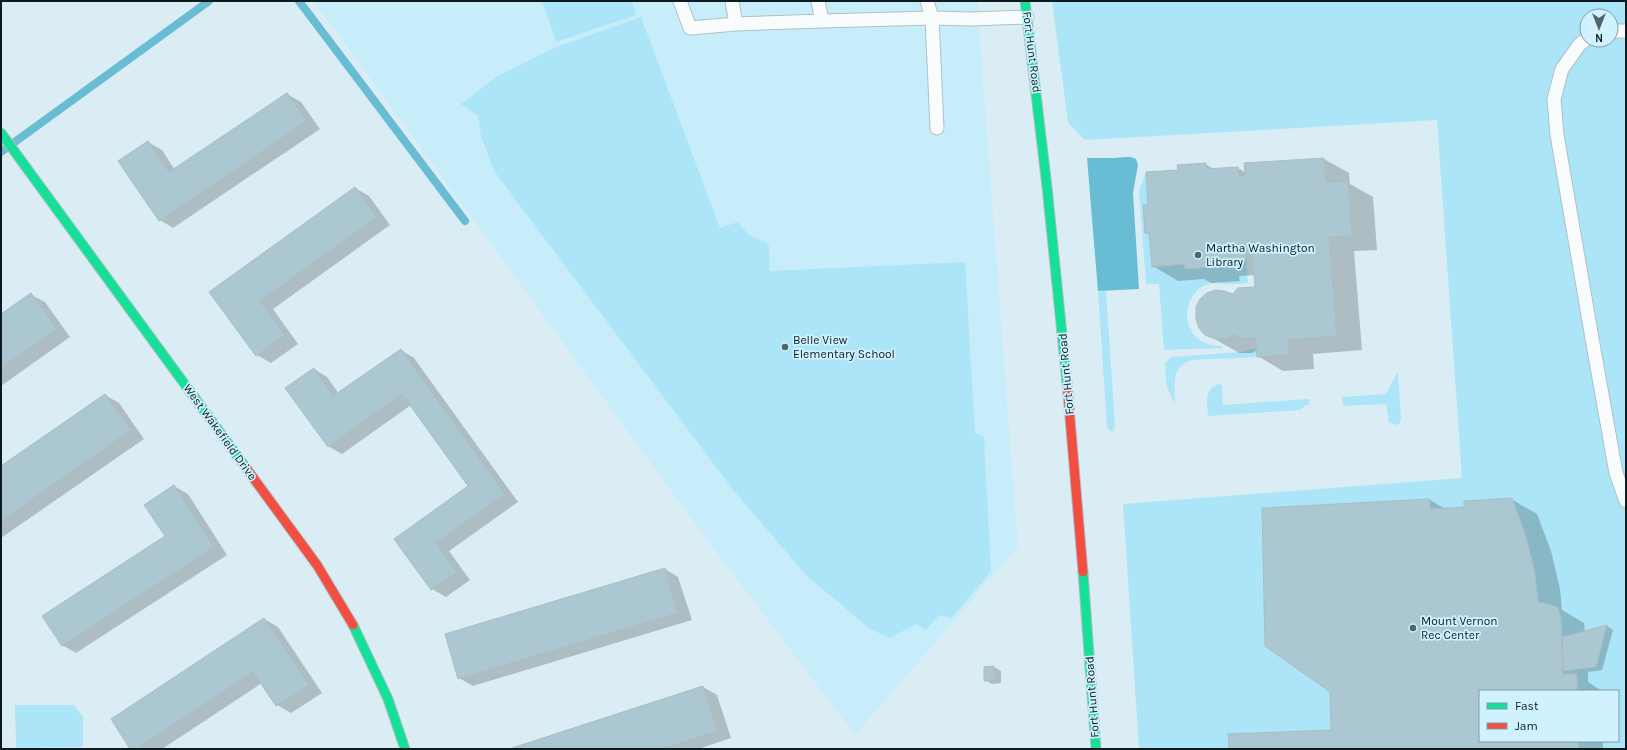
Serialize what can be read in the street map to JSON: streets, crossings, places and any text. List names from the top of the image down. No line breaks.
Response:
{"streets":{"main road":["Fort Hunt Road","West Wakefield Drive"]},"places":["Martha Washington Library","Belle View Elementary School","Mount Vernon Rec Center"],"legend":["Fast","Jam"],"north":"bottom"}
